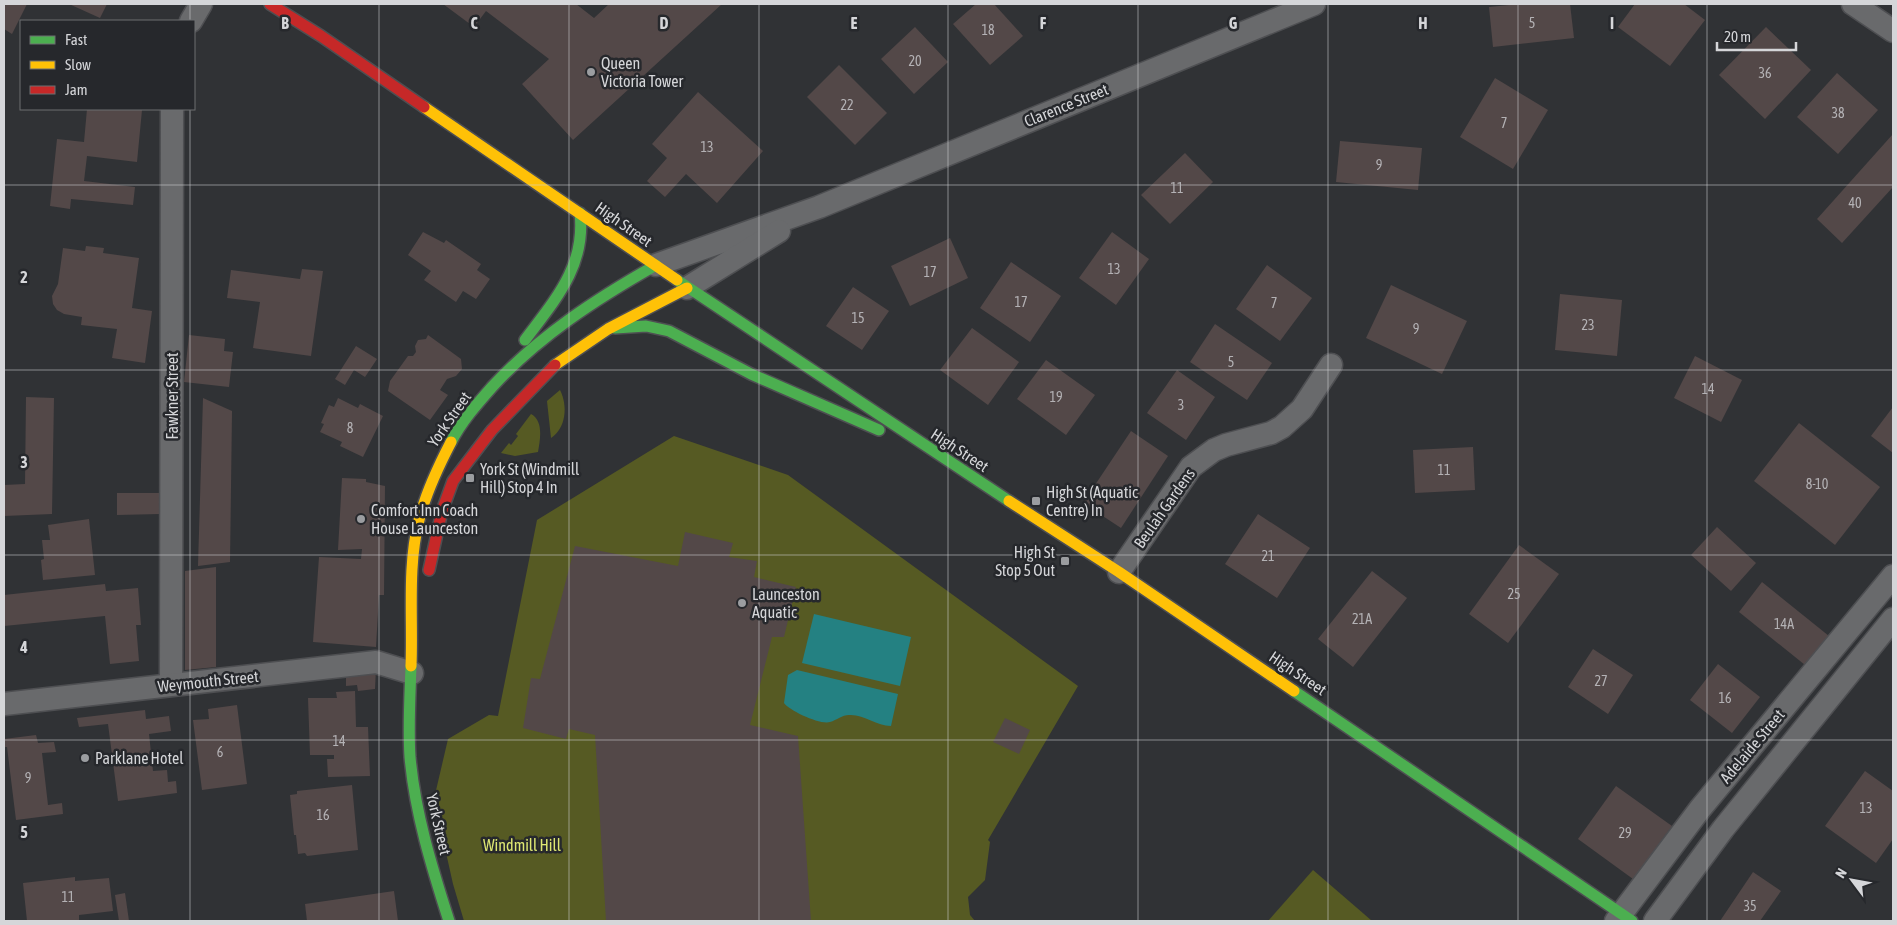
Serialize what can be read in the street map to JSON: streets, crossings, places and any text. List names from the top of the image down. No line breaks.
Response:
{"streets":{"street":["Clarence Street","High Street","Fawkner Street","York Street","Beulah Gardens","Weymouth Street","Adelaide Street"]},"crossings":[["Clarence Street","High Street"],["Clarence Street","York Street"],["High Street","York Street"],["High Street","Beulah Gardens"],["High Street","Adelaide Street"],["Fawkner Street","Weymouth Street"],["York Street","Weymouth Street"]],"parks":["Windmill Hill"],"places":{"other":["Queen Victoria Tower","Comfort Inn Coach House Launceston","Launceston Aquatic","Parklane Hotel"],"transit":["York St (Windmill Hill) Stop 4 In","High St (Aquatic Centre) In","High St Stop 5 Out"]},"house_numbers":["5","18","20","36","22","38","7","13","9","11","40","13","17","17","7","15","23","9","5","14","19","3","8","11","8-10","21","25","21A","14A","27","16","14","6","9","13","16","29","11","35"],"legend":["Fast","Slow","Jam"],"scale_bar":"20 m","north":"top left","grid":{"columns":["B","C","D","E","F","G","H","I"],"rows":["2","3","4","5"]}}
